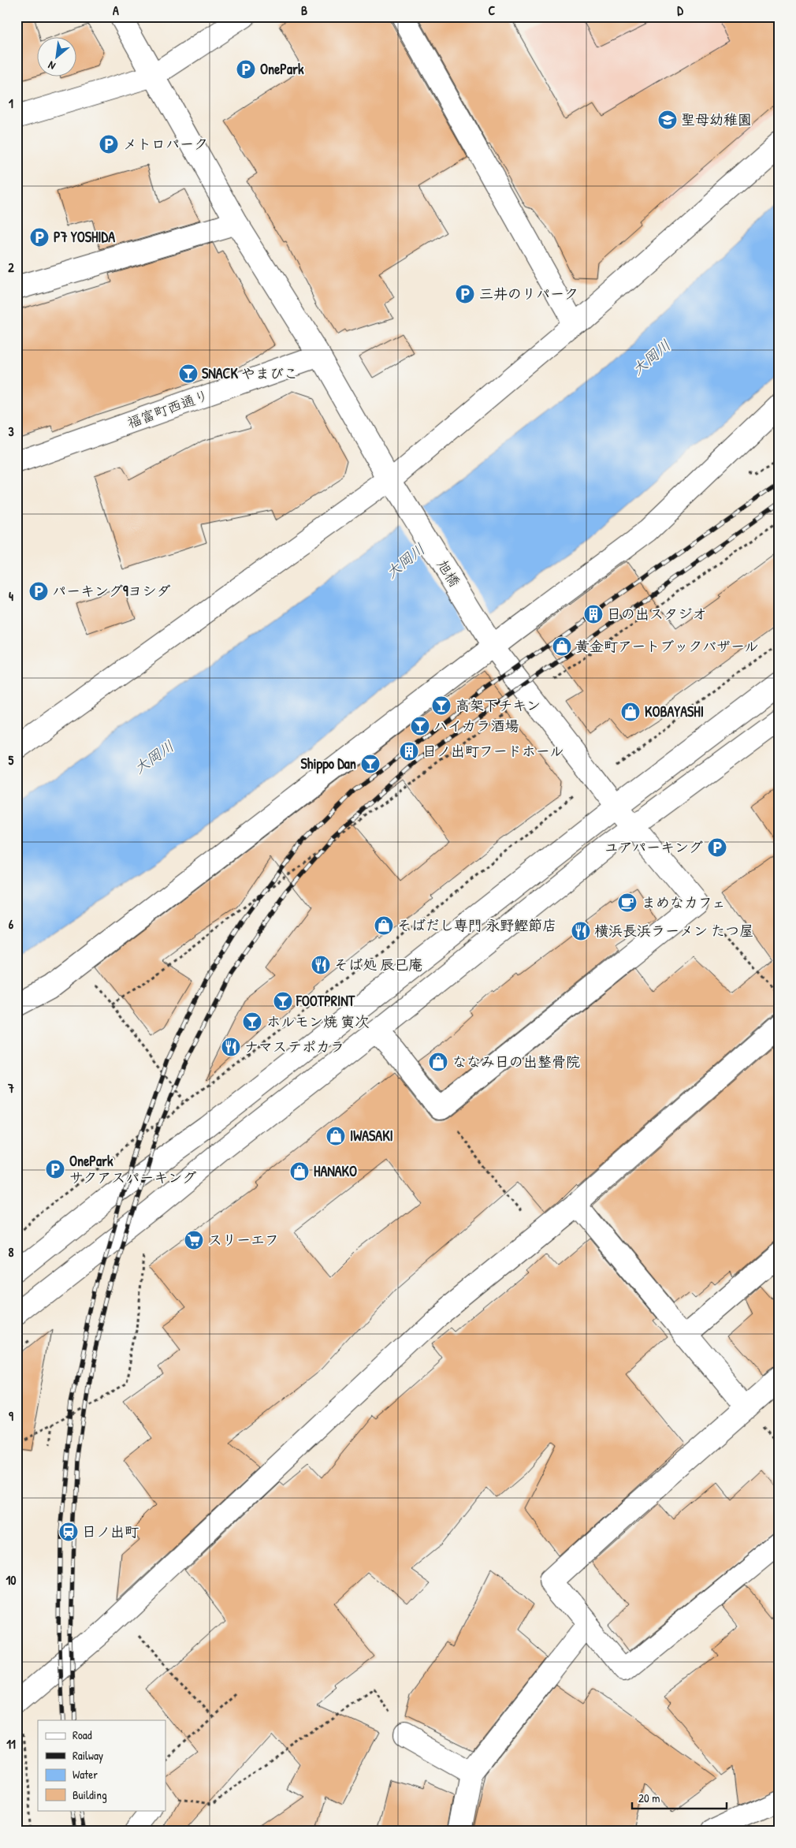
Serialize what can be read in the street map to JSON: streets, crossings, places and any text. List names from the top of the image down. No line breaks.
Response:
{"streets":{"street":["福富町西通り","旭橋"]},"crossings":[["福富町西通り","旭橋"]],"water":["大岡川"],"places":{"parking":["OnePark","メトロパーク","P7 YOSHIDA","三井のリパーク","パーキング9ヨシダ","ユアパーキング","OnePark サクアスパーキング"],"school or university":["聖母幼稚園"],"bar":["SNACK やまびこ","高架下チキン","ハイカラ酒場","Shippo Dan","FOOTPRINT","ホルモン焼 寅次"],"building":["日の出スタジオ","日ノ出町フードホール"],"shop":["黄金町アートブックバザール","KOBAYASHI","そばだし専門 永野鰹節店","ななみ日の出整骨院","IWASAKI","HANAKO"],"cafe":["まめなカフェ"],"restaurant":["横浜長浜ラーメン たつ屋","そば処 辰巳庵","ナマステポカラ"],"supermarket":["スリーエフ"],"station":["日ノ出町"]},"legend":["Road","Railway","Water","Building"],"scale_bar":"20 m","north":"bottom left","grid":{"columns":["A","B","C","D"],"rows":["1","2","3","4","5","6","7","8","9","10","11"]}}
